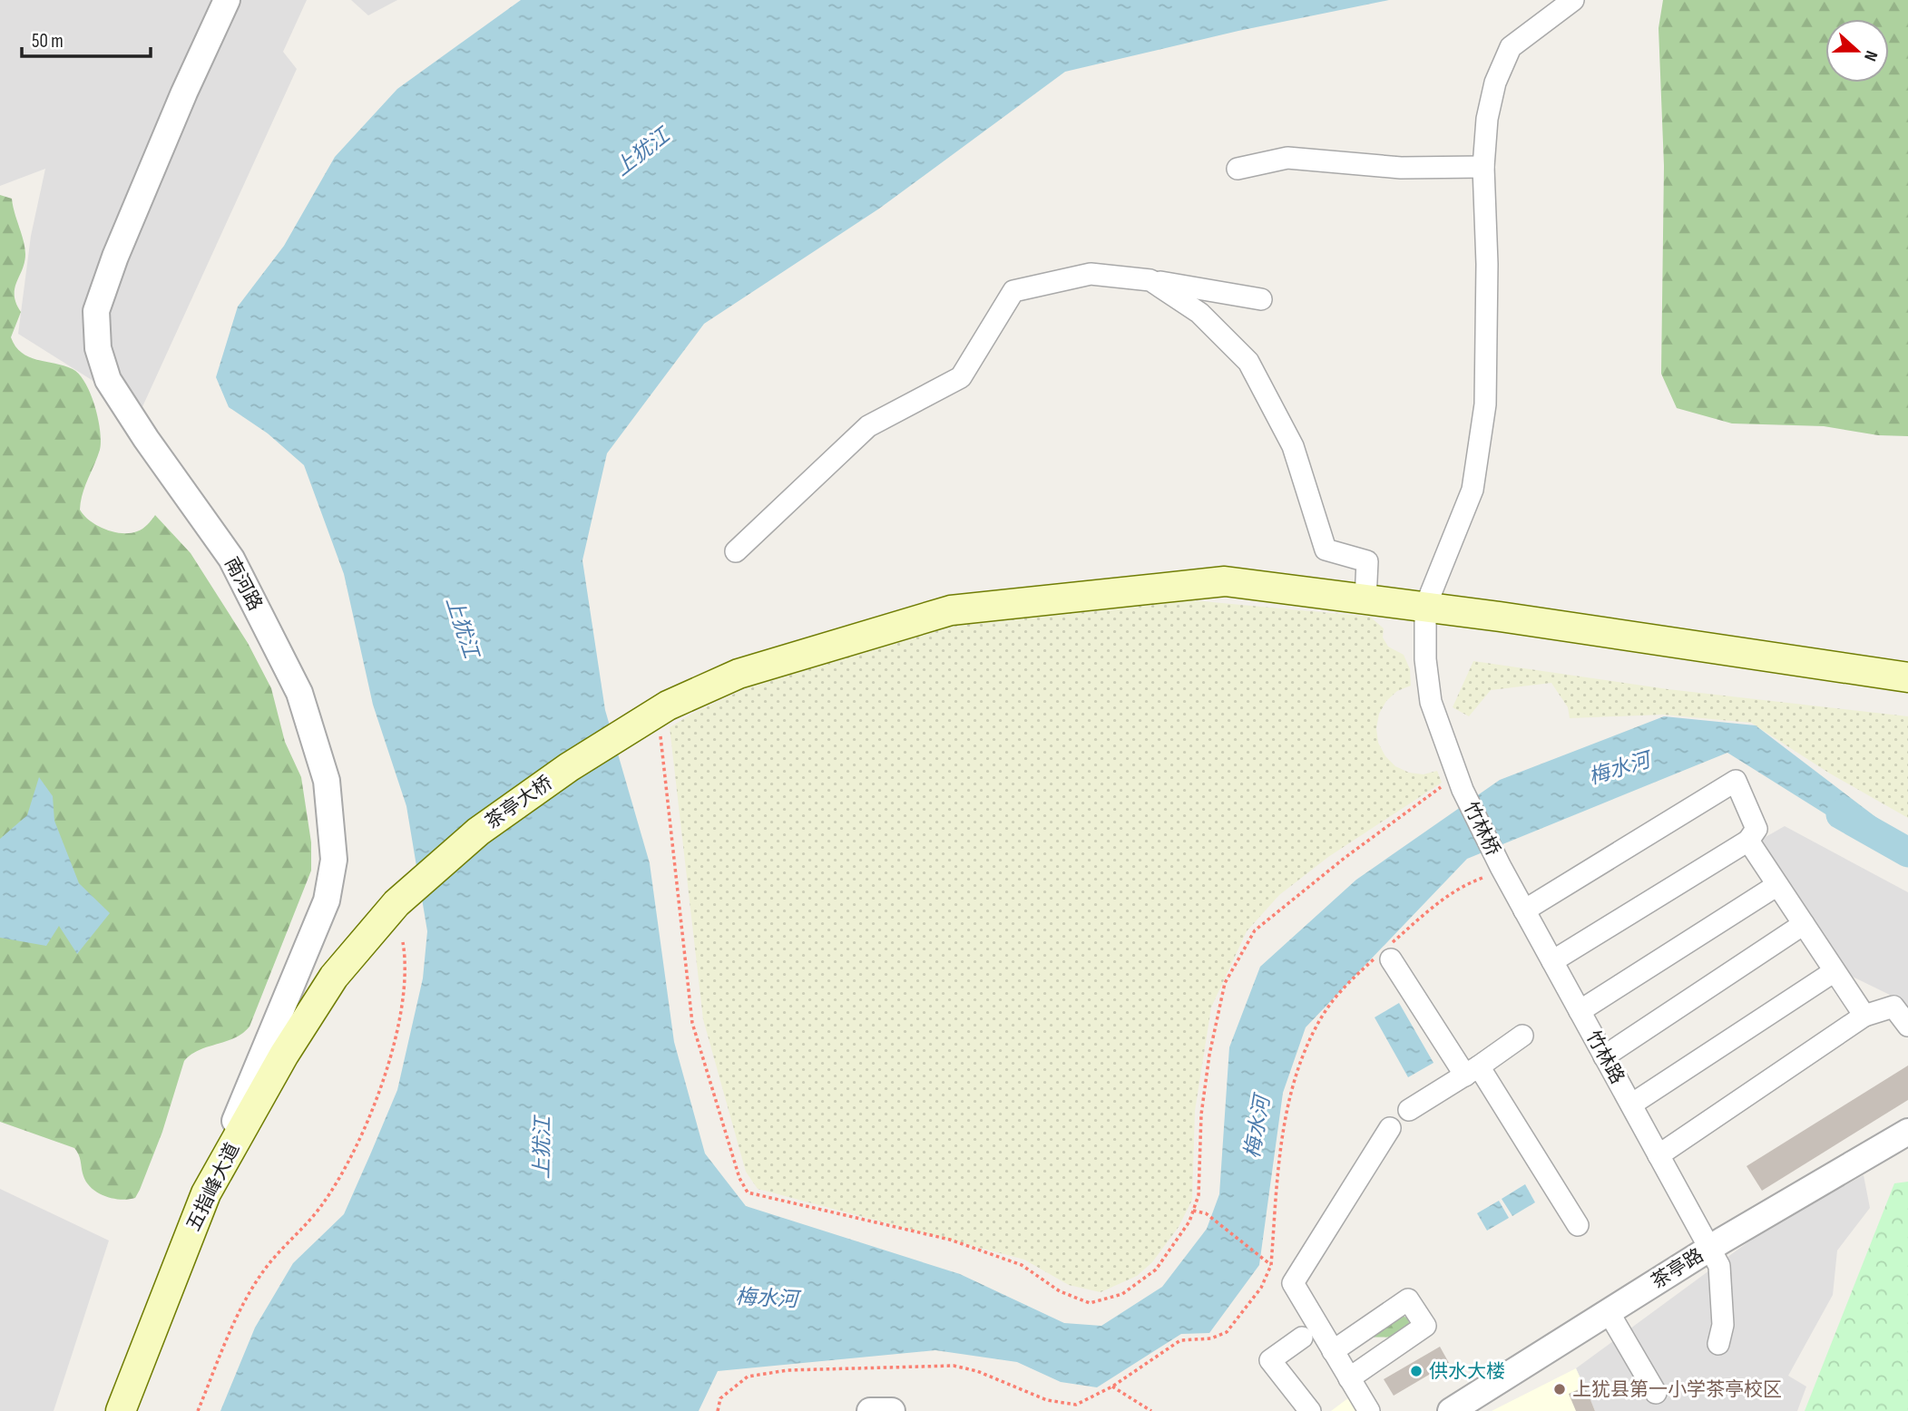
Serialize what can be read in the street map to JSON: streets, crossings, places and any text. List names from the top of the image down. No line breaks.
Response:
{"streets":{"main road":["茶亭大桥","五指峰大道"],"street":["南河路","竹林桥","竹林路","茶亭路"]},"crossings":[["南河路","五指峰大道"],["茶亭大桥","竹林桥"],["茶亭大桥","五指峰大道"],["竹林桥","竹林路"],["竹林路","茶亭路"]],"water":["上犹江","梅水河"],"places":["供水大楼","上犹县第一小学茶亭校区"],"scale_bar":"50 m","north":"right"}
